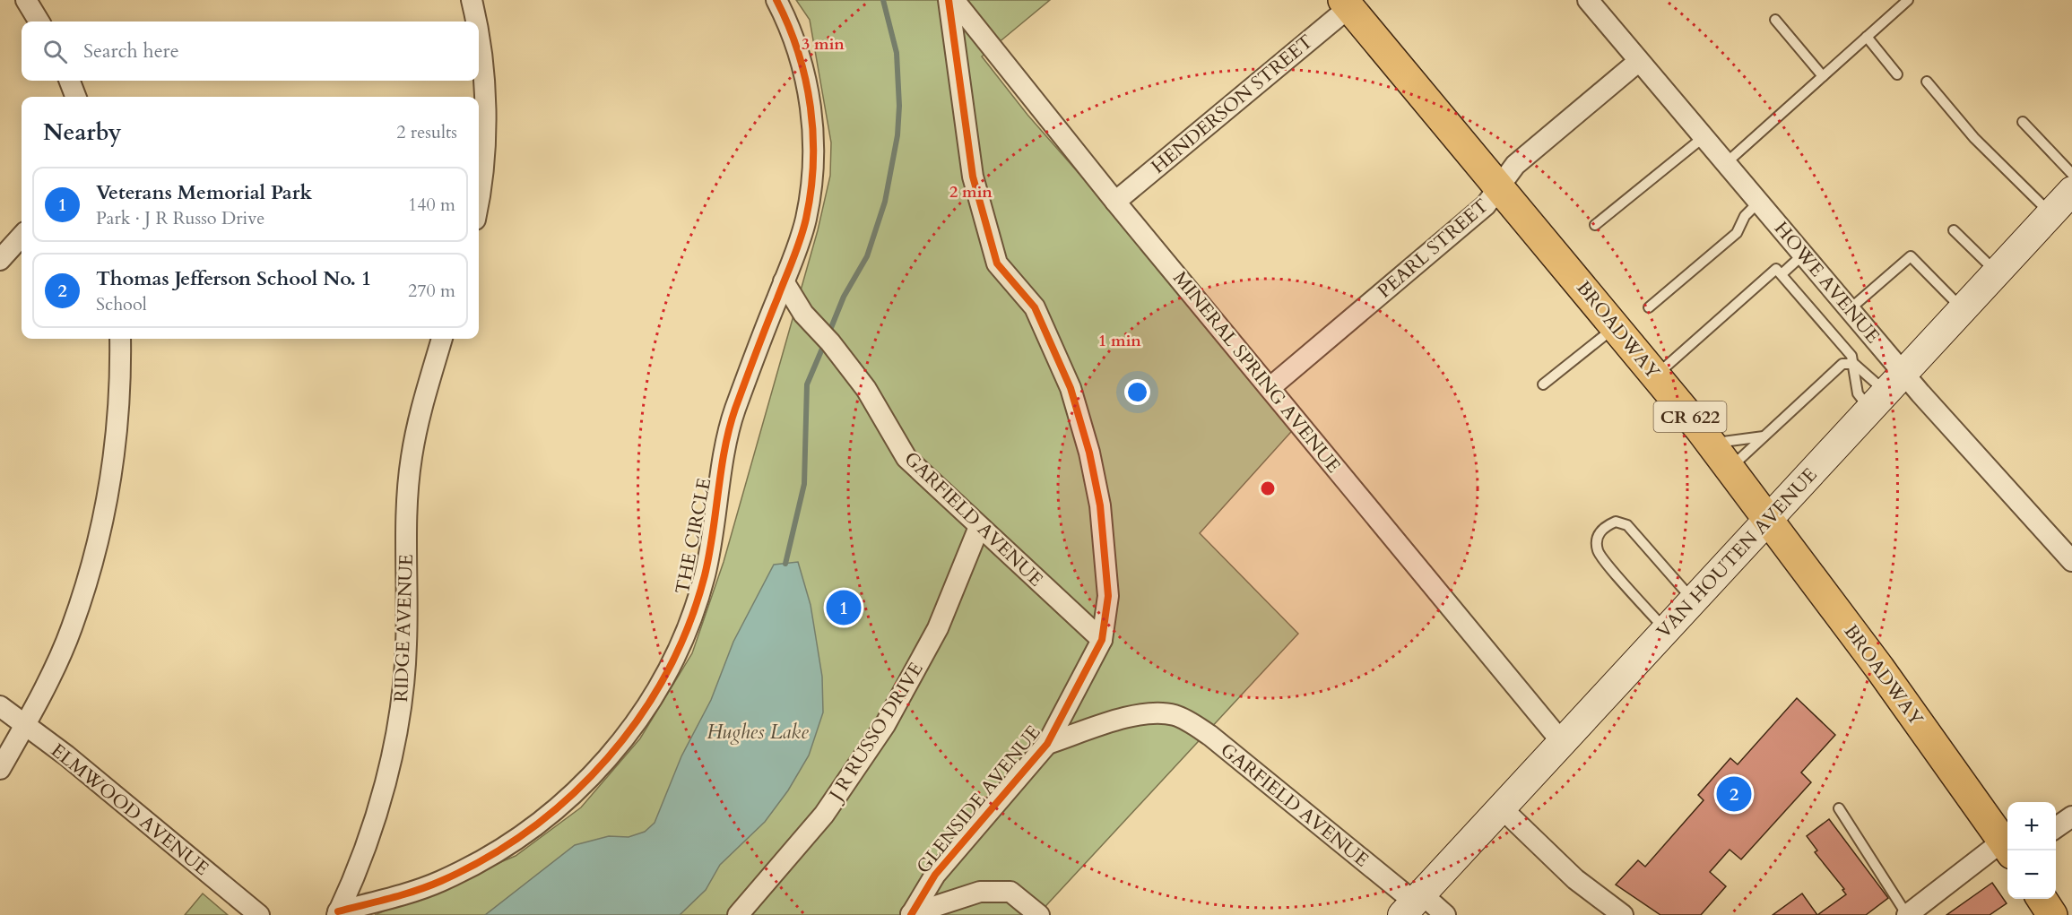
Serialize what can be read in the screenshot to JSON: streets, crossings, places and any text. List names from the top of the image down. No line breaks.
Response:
{"streets":{"main road":["BROADWAY","CR 622","VAN HOUTEN AVENUE"],"street":["HENDERSON STREET","PEARL STREET","HOWE AVENUE","MINERAL SPRING AVENUE","GARFIELD AVENUE","THE CIRCLE","RIDGE AVENUE","J R RUSSO DRIVE","GLENSIDE AVENUE","ELMWOOD AVENUE"]},"crossings":[["HENDERSON STREET","BROADWAY"],["HENDERSON STREET","MINERAL SPRING AVENUE"],["PEARL STREET","HOWE AVENUE"],["PEARL STREET","BROADWAY"],["PEARL STREET","MINERAL SPRING AVENUE"],["HOWE AVENUE","VAN HOUTEN AVENUE"],["BROADWAY","VAN HOUTEN AVENUE"],["MINERAL SPRING AVENUE","VAN HOUTEN AVENUE"],["GARFIELD AVENUE","THE CIRCLE"],["GARFIELD AVENUE","VAN HOUTEN AVENUE"],["GARFIELD AVENUE","J R RUSSO DRIVE"],["GARFIELD AVENUE","GLENSIDE AVENUE"],["THE CIRCLE","RIDGE AVENUE"]],"water":["Hughes Lake"],"page":{"search":"Search here","heading":["Nearby","2 results"],"list":[{"mark":"1","name":"Veterans Memorial Park","note":"Park · J R Russo Drive","value":"140 m"},{"mark":"2","name":"Thomas Jefferson School No. 1","note":"School","value":"270 m"}],"pins":["1","2"],"map_buttons":["+","−"]},"rings":["3 min","2 min","1 min"]}
